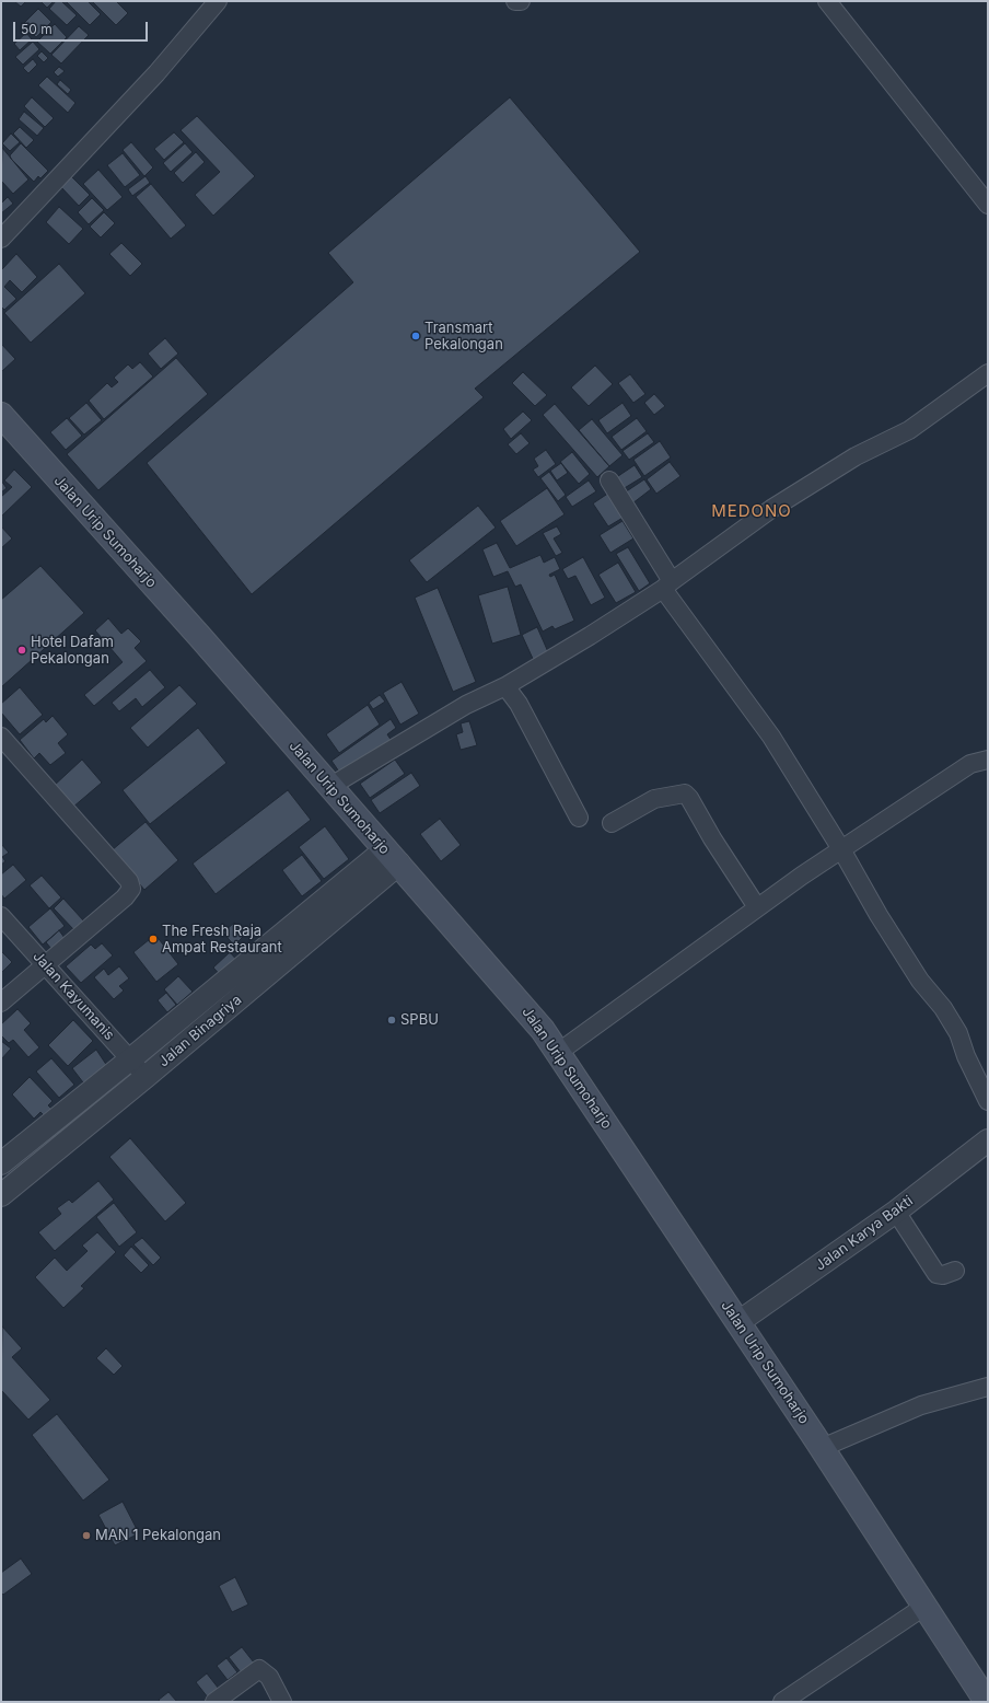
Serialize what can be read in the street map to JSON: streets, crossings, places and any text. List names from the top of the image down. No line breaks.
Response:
{"streets":{"main road":["Jalan Urip Sumoharjo"],"street":["Jalan Kayumanis","Jalan Binagriya","Jalan Karya Bakti"]},"crossings":[["Jalan Urip Sumoharjo","Jalan Binagriya"],["Jalan Urip Sumoharjo","Jalan Karya Bakti"],["Jalan Kayumanis","Jalan Binagriya"]],"districts":["MEDONO"],"places":["Transmart Pekalongan","Hotel Dafam Pekalongan","The Fresh Raja Ampat Restaurant","SPBU","MAN 1 Pekalongan"],"scale_bar":"50 m"}
